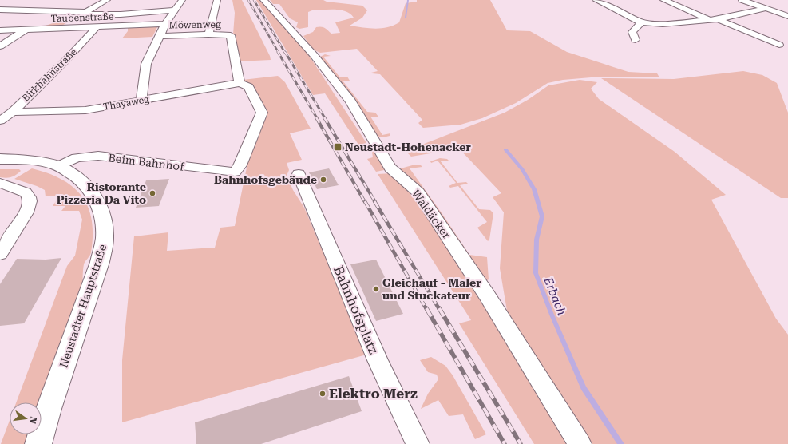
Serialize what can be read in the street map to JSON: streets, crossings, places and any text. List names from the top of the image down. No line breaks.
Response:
{"streets":{"street":["Taubenstraße","Möwenweg","Birkhahnstraße","Thayaweg","Beim Bahnhof","Waldäcker","Neustadter Hauptstraße","Bahnhofsplatz"]},"crossings":[["Taubenstraße","Birkhahnstraße"],["Möwenweg","Thayaweg"],["Möwenweg","Beim Bahnhof"],["Birkhahnstraße","Thayaweg"],["Thayaweg","Beim Bahnhof"],["Beim Bahnhof","Neustadter Hauptstraße"]],"water":["Erbach"],"places":{"transit":["Neustadt-Hohenacker"],"other":["Bahnhofsgebäude","Ristorante Pizzeria Da Vito","Gleichauf - Maler und Stuckateur","Elektro Merz"]},"north":"right"}
